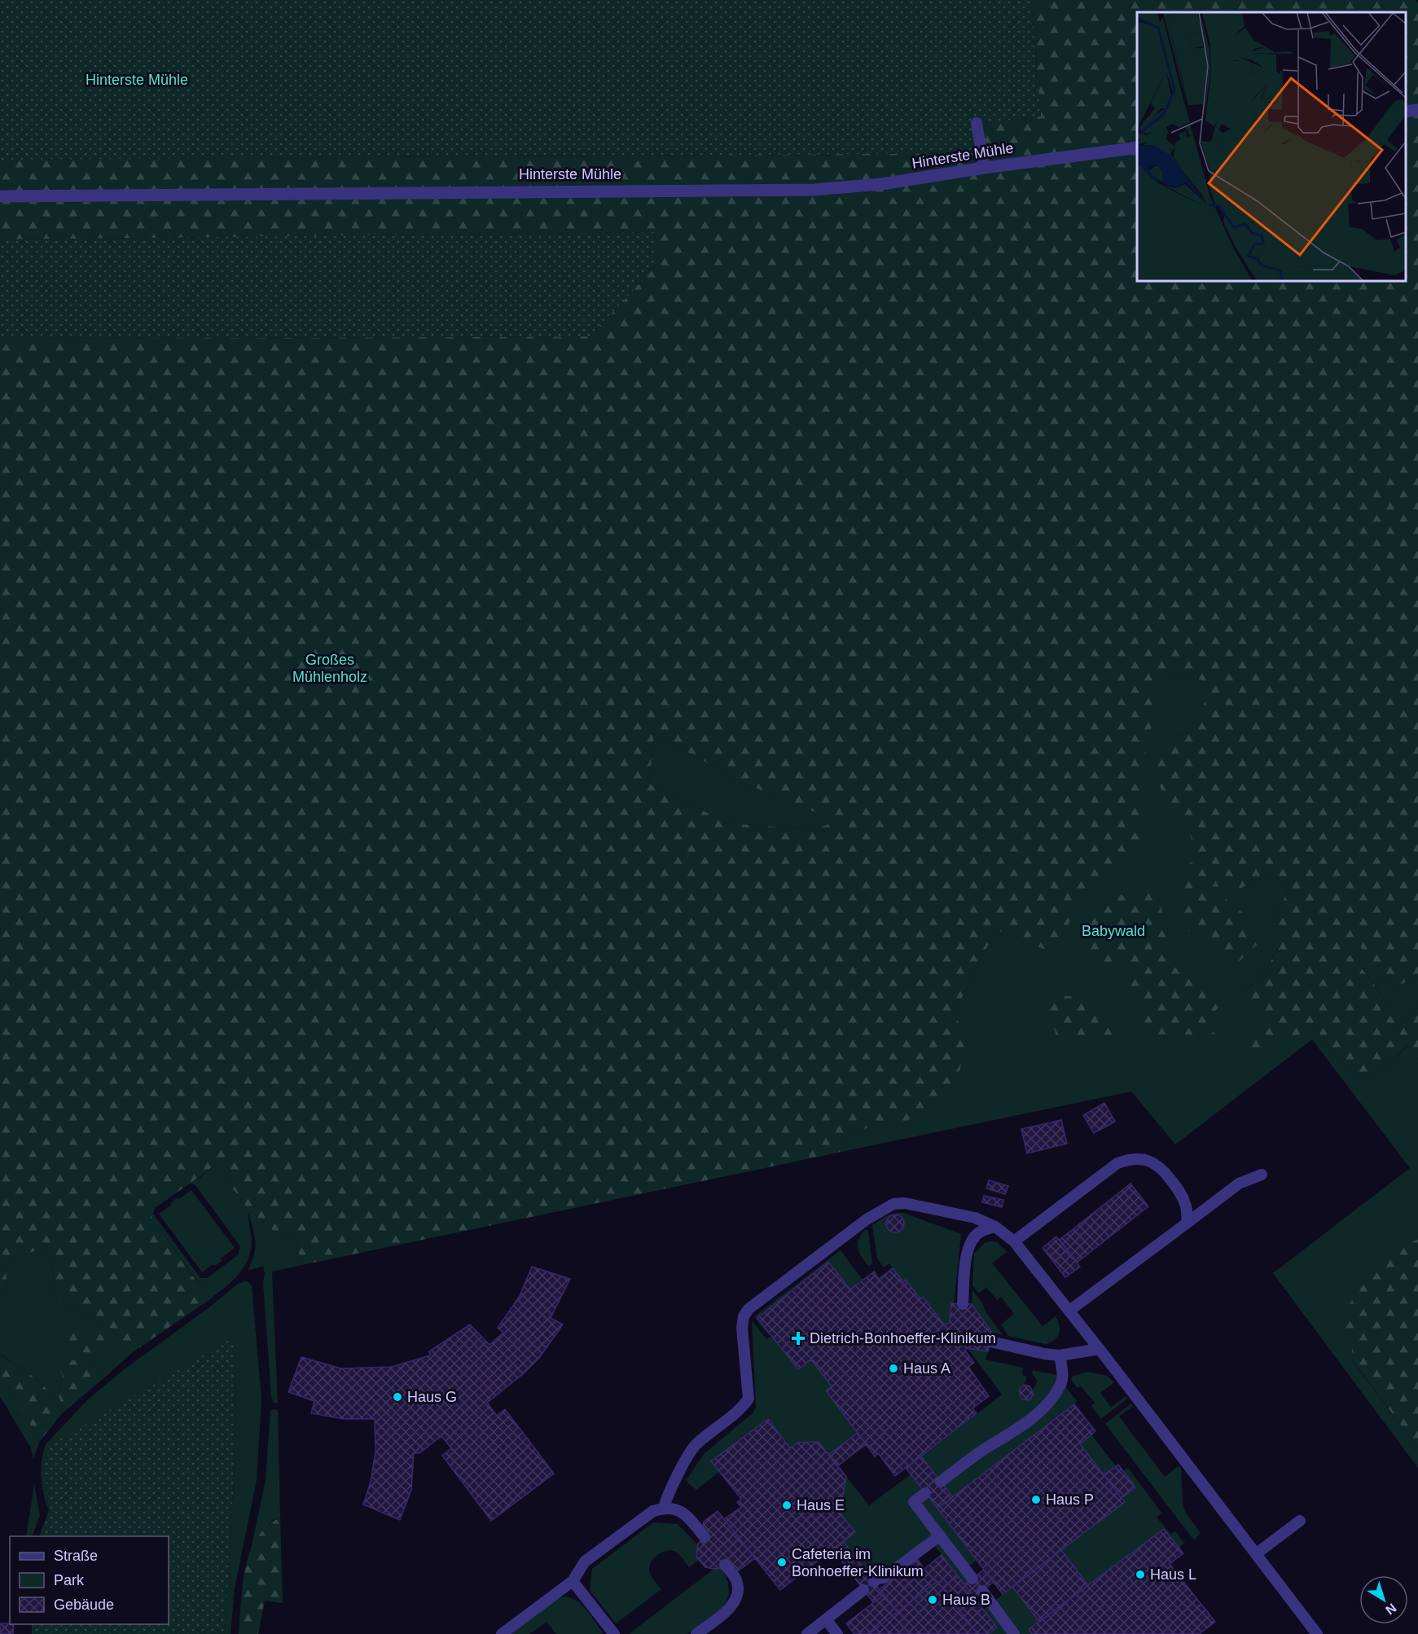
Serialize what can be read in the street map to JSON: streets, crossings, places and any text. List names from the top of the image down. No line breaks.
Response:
{"streets":{"street":["Hinterste Mühle"]},"parks":["Hinterste Mühle","Großes Mühlenholz","Babywald"],"places":{"health":["Dietrich-Bonhoeffer-Klinikum"],"other":["Haus A","Haus G","Haus P","Haus E","Cafeteria im Bonhoeffer-Klinikum","Haus L","Haus B"]},"legend":["Straße","Park","Gebäude"],"north":"bottom right"}
